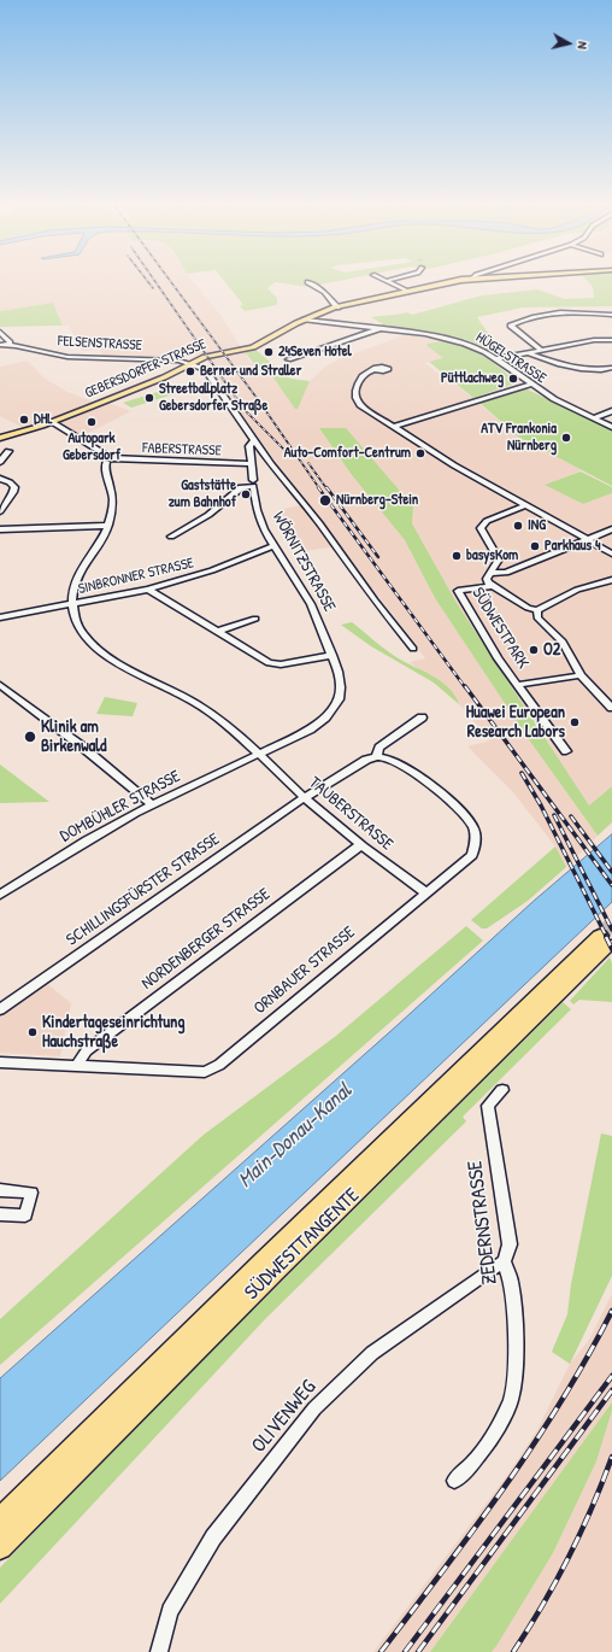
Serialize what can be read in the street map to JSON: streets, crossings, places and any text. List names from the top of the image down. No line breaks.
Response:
{"streets":{"highway":["SÜDWESTTANGENTE"],"main road":["GEBERSDORFER STRASSE"],"street":["FELSENSTRASSE","HÜGELSTRASSE","FABERSTRASSE","WÖRNITZSTRASSE","SINBRONNER STRASSE","SÜDWESTPARK","DOMBÜHLER STRASSE","TAUBERSTRASSE","SCHILLINGSFÜRSTER STRASSE","NORDENBERGER STRASSE","ORNBAUER STRASSE","ZEDERNSTRASSE","OLIVENWEG"]},"crossings":[["FELSENSTRASSE","GEBERSDORFER STRASSE"],["FELSENSTRASSE","WÖRNITZSTRASSE"],["HÜGELSTRASSE","GEBERSDORFER STRASSE"],["GEBERSDORFER STRASSE","WÖRNITZSTRASSE"],["FABERSTRASSE","WÖRNITZSTRASSE"],["WÖRNITZSTRASSE","SINBRONNER STRASSE"],["WÖRNITZSTRASSE","DOMBÜHLER STRASSE"],["WÖRNITZSTRASSE","TAUBERSTRASSE"],["SINBRONNER STRASSE","TAUBERSTRASSE"],["DOMBÜHLER STRASSE","TAUBERSTRASSE"],["TAUBERSTRASSE","SCHILLINGSFÜRSTER STRASSE"],["TAUBERSTRASSE","NORDENBERGER STRASSE"],["TAUBERSTRASSE","ORNBAUER STRASSE"],["SCHILLINGSFÜRSTER STRASSE","ORNBAUER STRASSE"],["NORDENBERGER STRASSE","ORNBAUER STRASSE"],["ZEDERNSTRASSE","OLIVENWEG"]],"water":["Main-Donau-Kanal"],"places":["24Seven Hotel","Berner und Straller","Püttlachweg","Streetballplatz Gebersdorfer Straße","DHL","Autopark Gebersdorf","ATV Frankonia Nürnberg","Auto-Comfort-Centrum","Gaststätte zum Bahnhof","Nürnberg-Stein","ING","Parkhaus 4","basysKom","O2","Huawei European Research Labors","Klinik am Birkenwald","Kindertageseinrichtung Hauchstraße"],"north":"right"}
